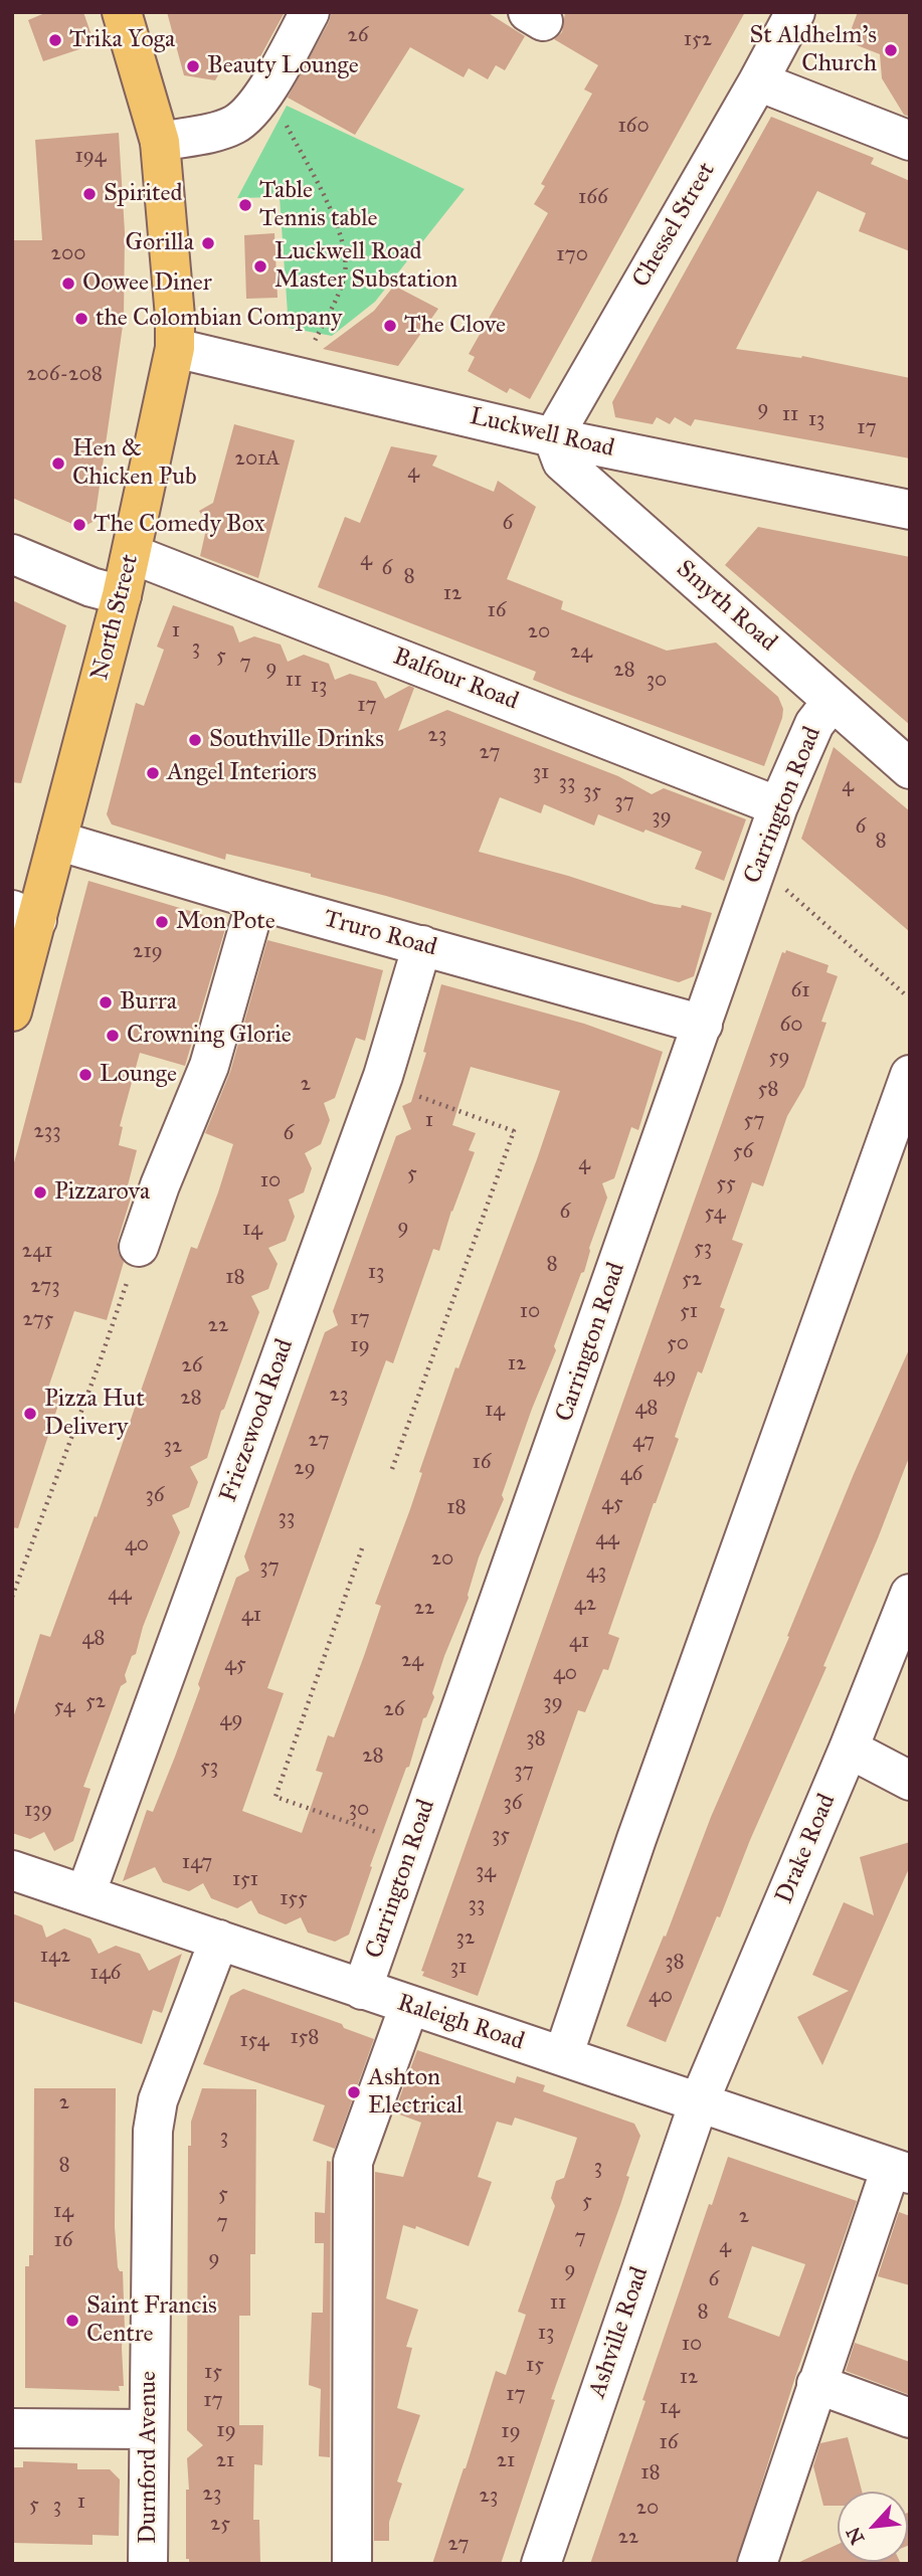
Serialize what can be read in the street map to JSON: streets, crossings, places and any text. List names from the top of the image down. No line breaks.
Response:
{"streets":{"main road":["North Street"],"street":["Chessel Street","Luckwell Road","Smyth Road","Balfour Road","Carrington Road","Truro Road","Friezewood Road","Drake Road","Raleigh Road","Ashville Road","Durnford Avenue"]},"crossings":[["Chessel Street","Luckwell Road"],["Chessel Street","Smyth Road"],["Luckwell Road","Smyth Road"],["Luckwell Road","North Street"],["Smyth Road","Carrington Road"],["North Street","Balfour Road"],["North Street","Truro Road"],["Balfour Road","Carrington Road"],["Carrington Road","Truro Road"],["Carrington Road","Raleigh Road"],["Truro Road","Friezewood Road"],["Friezewood Road","Raleigh Road"],["Drake Road","Raleigh Road"],["Drake Road","Ashville Road"],["Raleigh Road","Ashville Road"],["Raleigh Road","Durnford Avenue"]],"places":["Trika Yoga","St Aldhelm's Church","Beauty Lounge","Spirited","Table Tennis table","Gorilla","Luckwell Road Master Substation","Oowee Diner","the Colombian Company","The Clove","Hen & Chicken Pub","The Comedy Box","Southville Drinks","Angel Interiors","Mon Pote","Burra","Crowning Glorie","Lounge","Pizzarova","Pizza Hut Delivery","Ashton Electrical","Saint Francis Centre"],"house_numbers":["26","152","160","194","166","200","170","206-208","9","11","13","17","201A","4","6","4","6","8","12","16","1","20","3","24","5","7","9","28","11","30","13","17","23","27","31","33","4","35","37","39","6","8","219","61","60","59","2","58","1","57","233","6","56","4","5","10","55","6","54","9","14","53","241","8","13","18","52","273","10","51","17","275","22","50","19","12","26","49","23","28","48","14","27","47","32","16","29","46","36","45","18","33","44","40","20","37","43","44","42","22","41","48","41","24","45","40","52","39","54","26","49","38","28","53","37","36","30","139","35","147","34","151","155","33","32","142","38","31","146","40","158","154","2","3","8","3","5","5","14","2","7","7","16","4","9","9","6","11","8","13","10","15","15","12","17","17","14","19","19","16","21","21","18","23","23","1","5","3","20","25","22","27"],"north":"bottom left"}
